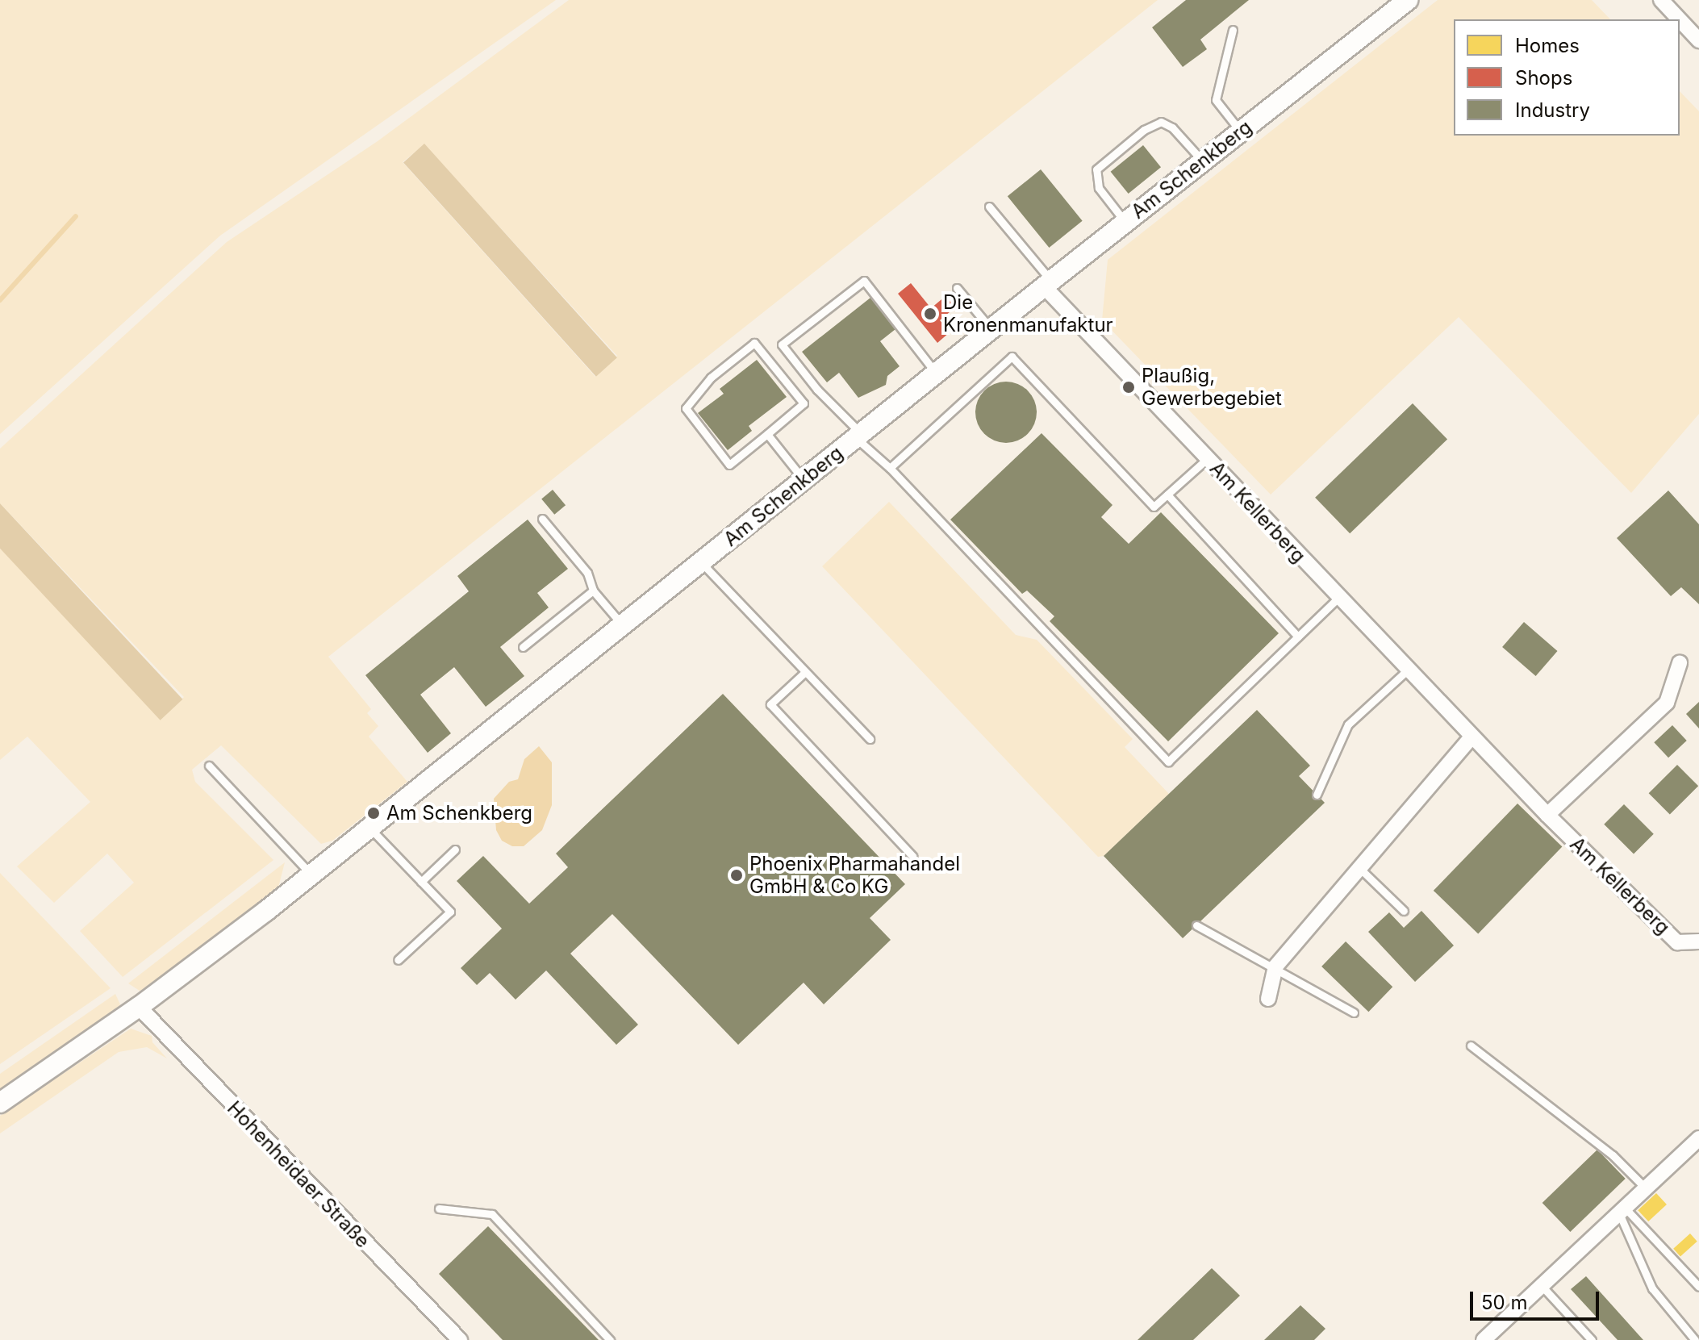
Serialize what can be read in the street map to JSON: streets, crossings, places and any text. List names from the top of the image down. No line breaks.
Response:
{"streets":{"main road":["Am Schenkberg"],"street":["Am Kellerberg","Hohenheidaer Straße"]},"crossings":[["Am Schenkberg","Am Kellerberg"],["Am Schenkberg","Hohenheidaer Straße"]],"places":["Die Kronenmanufaktur","Plaußig, Gewerbegebiet","Am Schenkberg","Phoenix Pharmahandel GmbH & Co KG"],"legend":["Homes","Shops","Industry"],"scale_bar":"50 m"}
